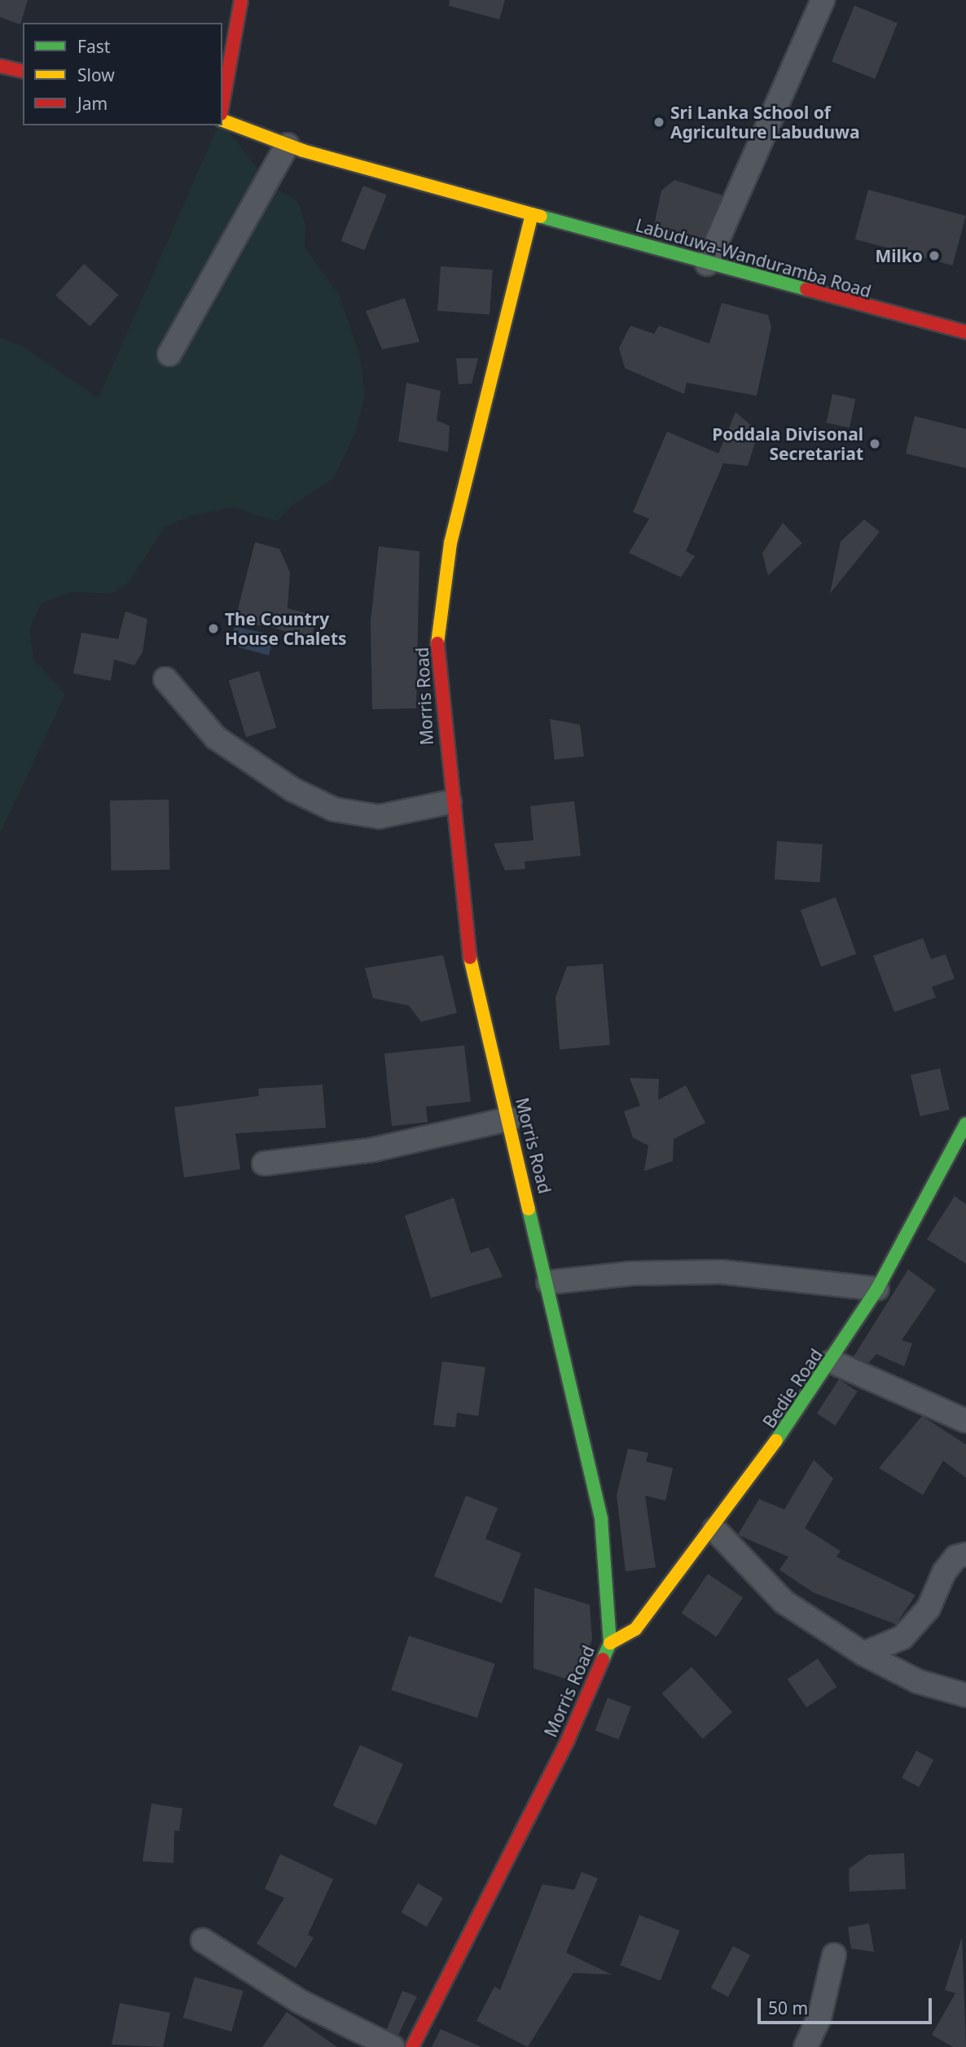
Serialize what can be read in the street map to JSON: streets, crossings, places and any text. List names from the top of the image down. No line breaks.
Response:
{"streets":{"main road":["Labuduwa-Wanduramba Road","Morris Road","Bedie Road"]},"crossings":[["Labuduwa-Wanduramba Road","Morris Road"],["Morris Road","Bedie Road"]],"places":["Sri Lanka School of Agriculture Labuduwa","Milko","Poddala Divisonal Secretariat","The Country House Chalets"],"legend":["Fast","Slow","Jam"],"scale_bar":"50 m"}
